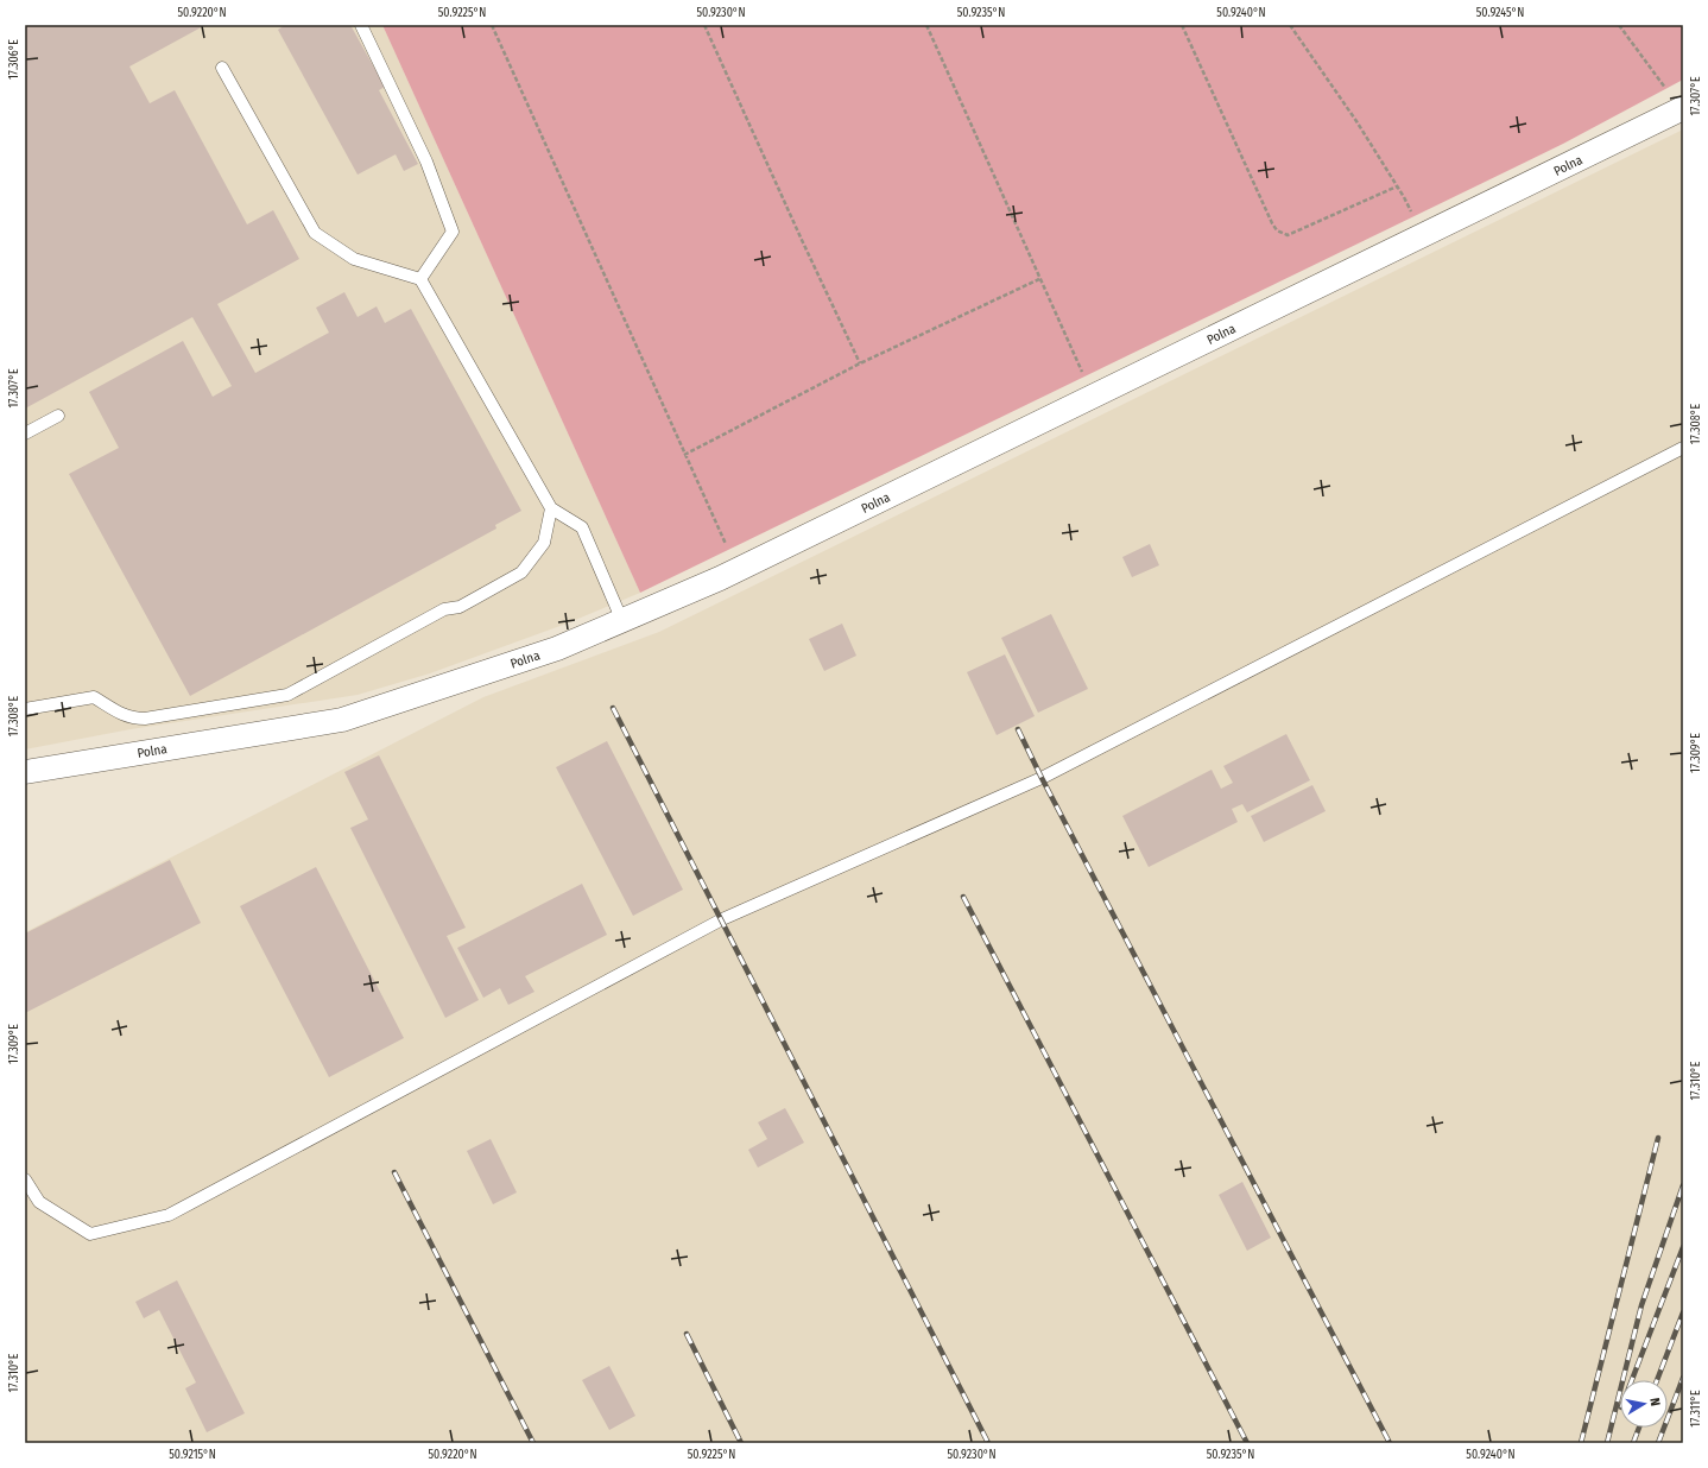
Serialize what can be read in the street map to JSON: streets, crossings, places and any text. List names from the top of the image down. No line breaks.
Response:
{"streets":{"street":["Polna"]},"north":"right","coordinates":["50.9220°N","50.9225°N","50.9230°N","50.9235°N","50.9240°N","50.9245°N","17.306°E","17.307°E","17.308°E","17.309°E","17.310°E","17.311°E","50.9215°N"]}
